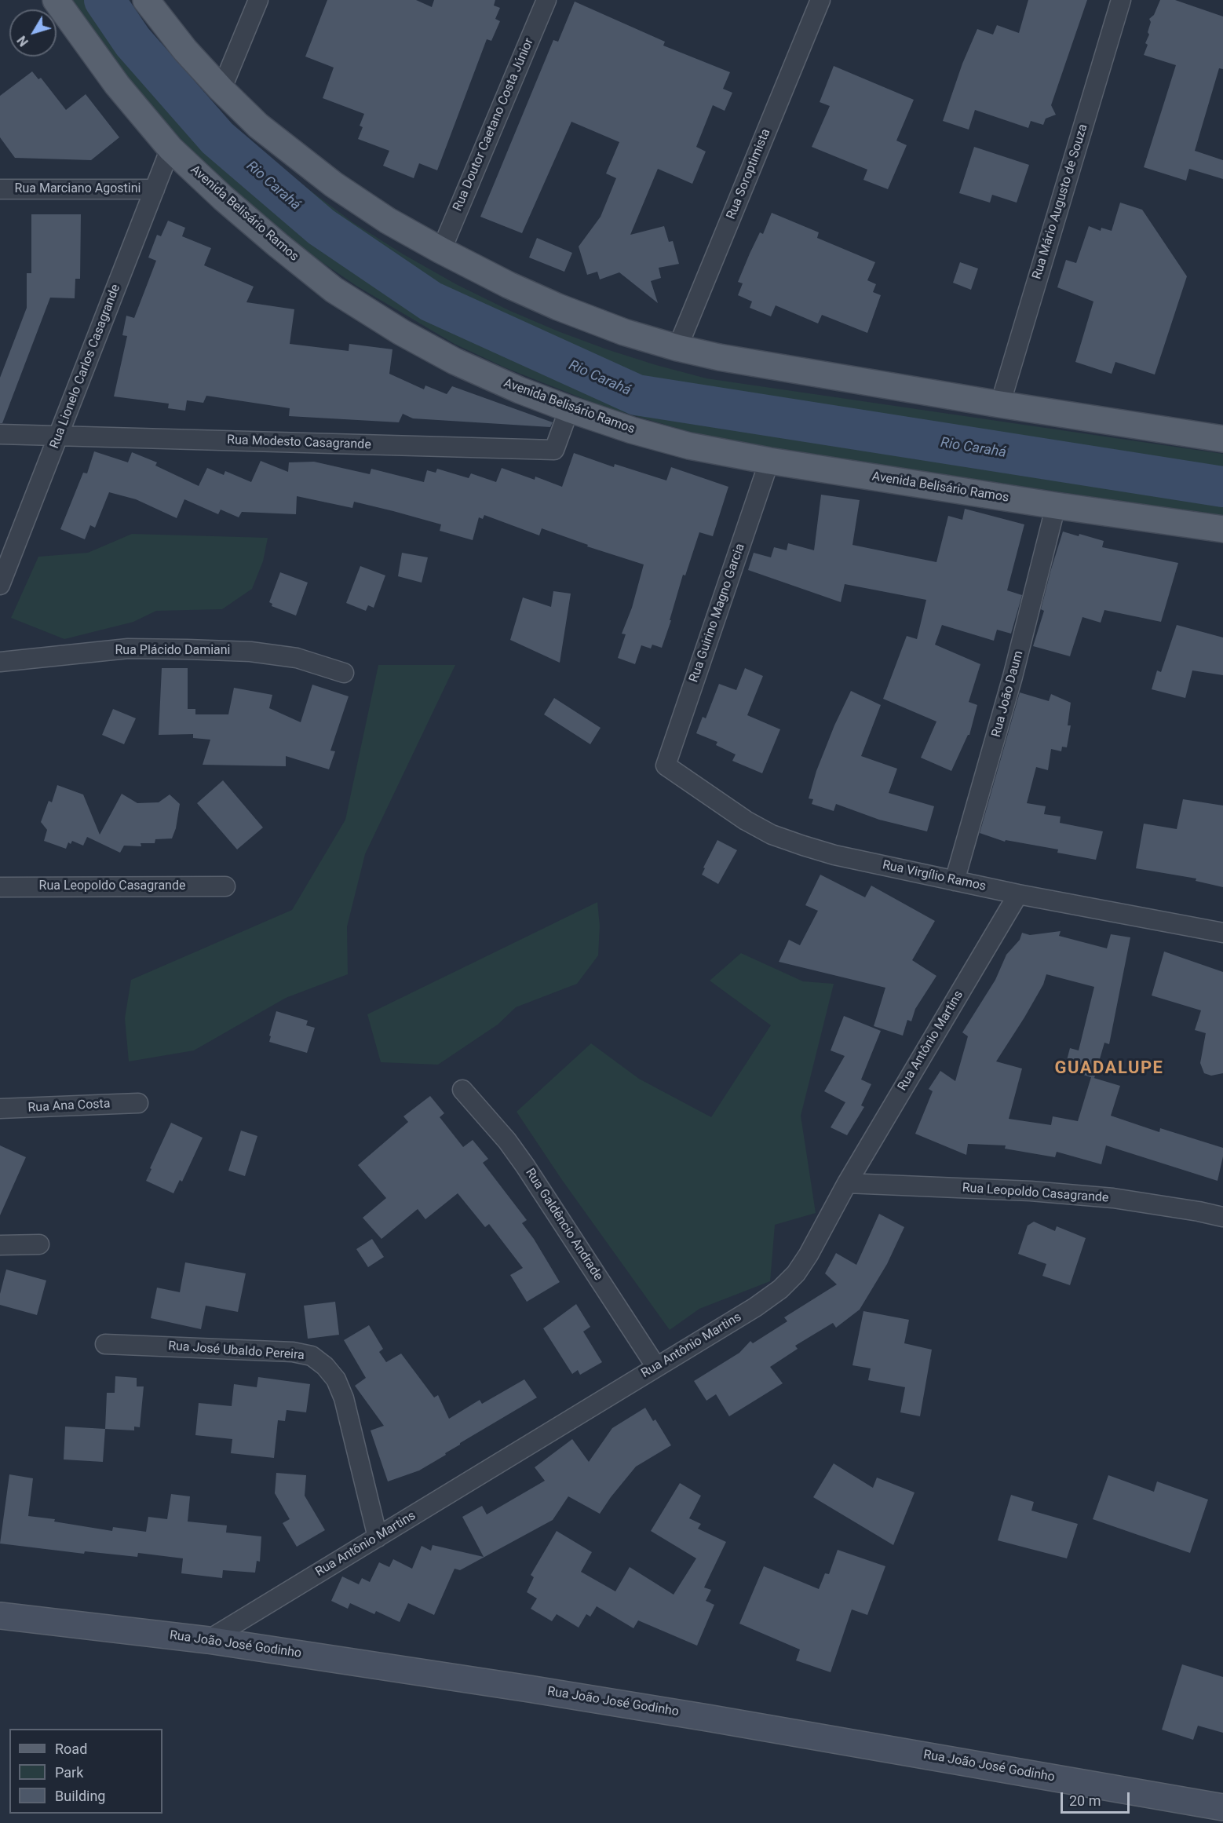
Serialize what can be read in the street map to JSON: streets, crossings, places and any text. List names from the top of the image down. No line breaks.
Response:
{"streets":{"main road":["Avenida Belisário Ramos"],"street":["Rua Doutor Caetano Costa Júnior","Rua Soroptimista","Rua Marciano Agostini","Rua Mário Augusto de Souza","Rua Lionelo Carlos Casagrande","Rua Modesto Casagrande","Rua Guirino Magno Garcia","Rua Plácido Damiani","Rua João Daum","Rua Virgílio Ramos","Rua Leopoldo Casagrande","Rua Antônio Martins","Rua Ana Costa","Rua Galdêncio Andrade","Rua José Ubaldo Pereira","Rua João José Godinho"]},"crossings":[["Rua Marciano Agostini","Rua Lionelo Carlos Casagrande"],["Avenida Belisário Ramos","Rua Lionelo Carlos Casagrande"],["Avenida Belisário Ramos","Rua Modesto Casagrande"],["Avenida Belisário Ramos","Rua Guirino Magno Garcia"],["Avenida Belisário Ramos","Rua João Daum"],["Rua Lionelo Carlos Casagrande","Rua Modesto Casagrande"],["Rua Guirino Magno Garcia","Rua Virgílio Ramos"],["Rua João Daum","Rua Virgílio Ramos"],["Rua Virgílio Ramos","Rua Antônio Martins"],["Rua Leopoldo Casagrande","Rua Antônio Martins"],["Rua Antônio Martins","Rua Galdêncio Andrade"],["Rua Antônio Martins","Rua José Ubaldo Pereira"],["Rua Antônio Martins","Rua João José Godinho"]],"districts":["GUADALUPE"],"water":["Rio Carahá"],"legend":["Road","Park","Building"],"scale_bar":"20 m","north":"bottom left"}
